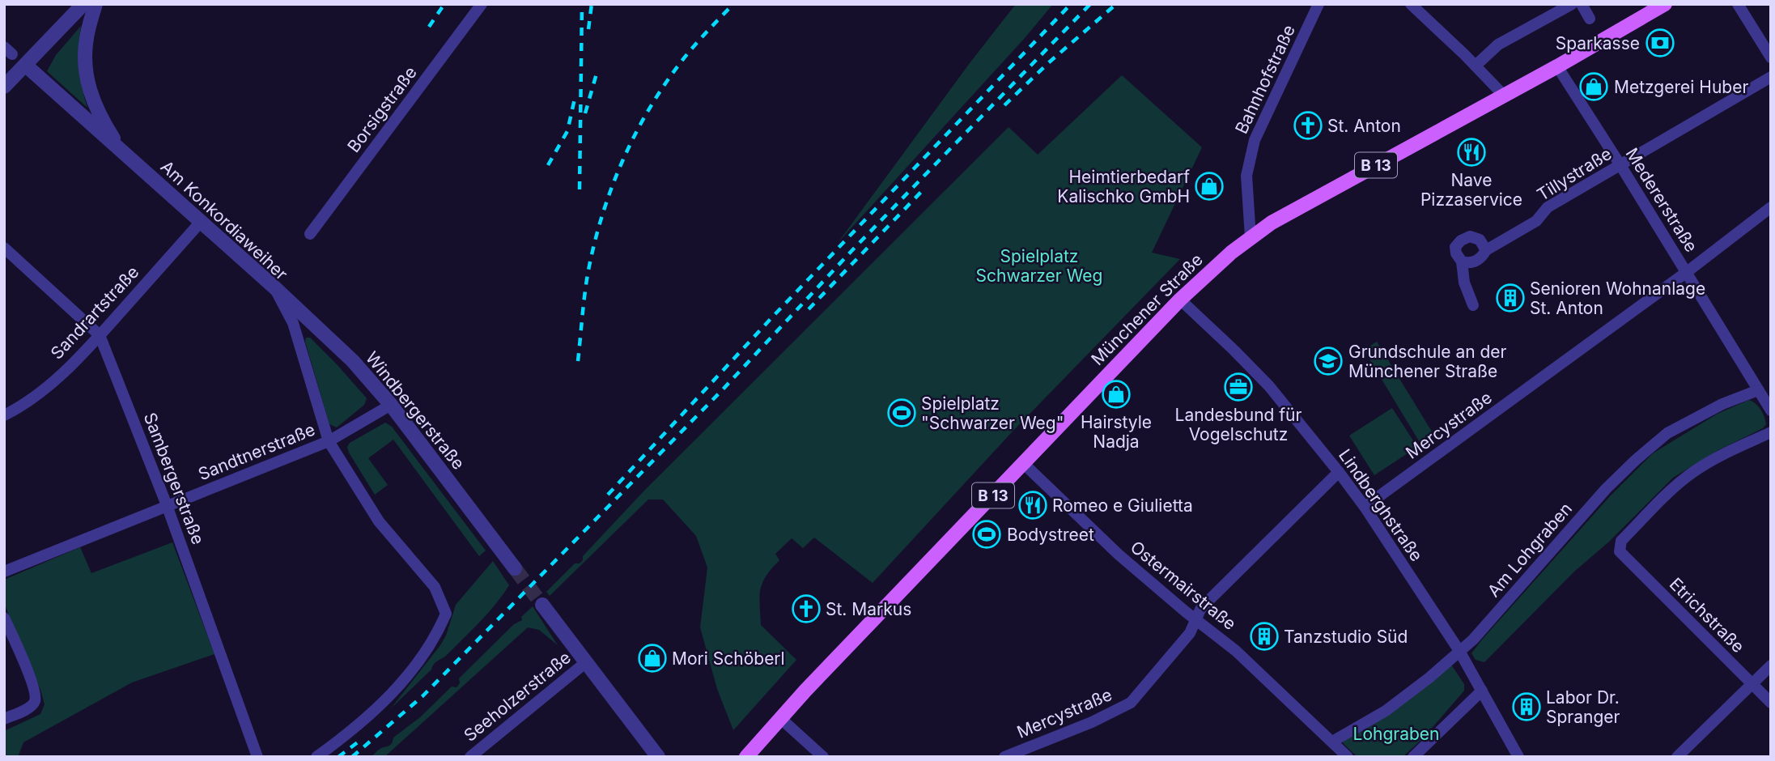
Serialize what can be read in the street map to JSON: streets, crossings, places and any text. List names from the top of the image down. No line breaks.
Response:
{"streets":{"main road":["B 13","Münchener Straße"],"street":["Bahnhofstraße","Borsigstraße","Tillystraße","Medererstraße","Am Konkordiaweiher","Sandrartstraße","Windbergerstraße","Mercystraße","Sandtnerstraße","Sambergerstraße","Lindberghstraße","Am Lohgraben","Ostermairstraße","Etrichstraße","Seeholzerstraße"]},"crossings":[["Bahnhofstraße","Münchener Straße"],["Tillystraße","Medererstraße"],["Medererstraße","Münchener Straße"],["Medererstraße","Mercystraße"],["Medererstraße","Am Lohgraben"],["Am Konkordiaweiher","Sandrartstraße"],["Am Konkordiaweiher","Windbergerstraße"],["Am Konkordiaweiher","Sandtnerstraße"],["Münchener Straße","Lindberghstraße"],["Münchener Straße","Ostermairstraße"],["Sandrartstraße","Sambergerstraße"],["Windbergerstraße","Sandtnerstraße"],["Mercystraße","Lindberghstraße"],["Mercystraße","Ostermairstraße"],["Sandtnerstraße","Sambergerstraße"],["Lindberghstraße","Am Lohgraben"],["Am Lohgraben","Ostermairstraße"]],"parks":["Spielplatz Schwarzer Weg","Lohgraben"],"places":{"bank":["Sparkasse"],"shop":["Metzgerei Huber","Heimtierbedarf Kalischko GmbH","Hairstyle Nadja","Mori Schöberl"],"church":["St. Anton","St. Markus"],"restaurant":["Nave Pizzaservice","Romeo e Giulietta"],"building":["Senioren Wohnanlage St. Anton","Tanzstudio Süd","Labor Dr. Spranger"],"school or university":["Grundschule an der Münchener Straße"],"office":["Landesbund für Vogelschutz"],"sports":["Spielplatz \"Schwarzer Weg\"","Bodystreet"]}}
